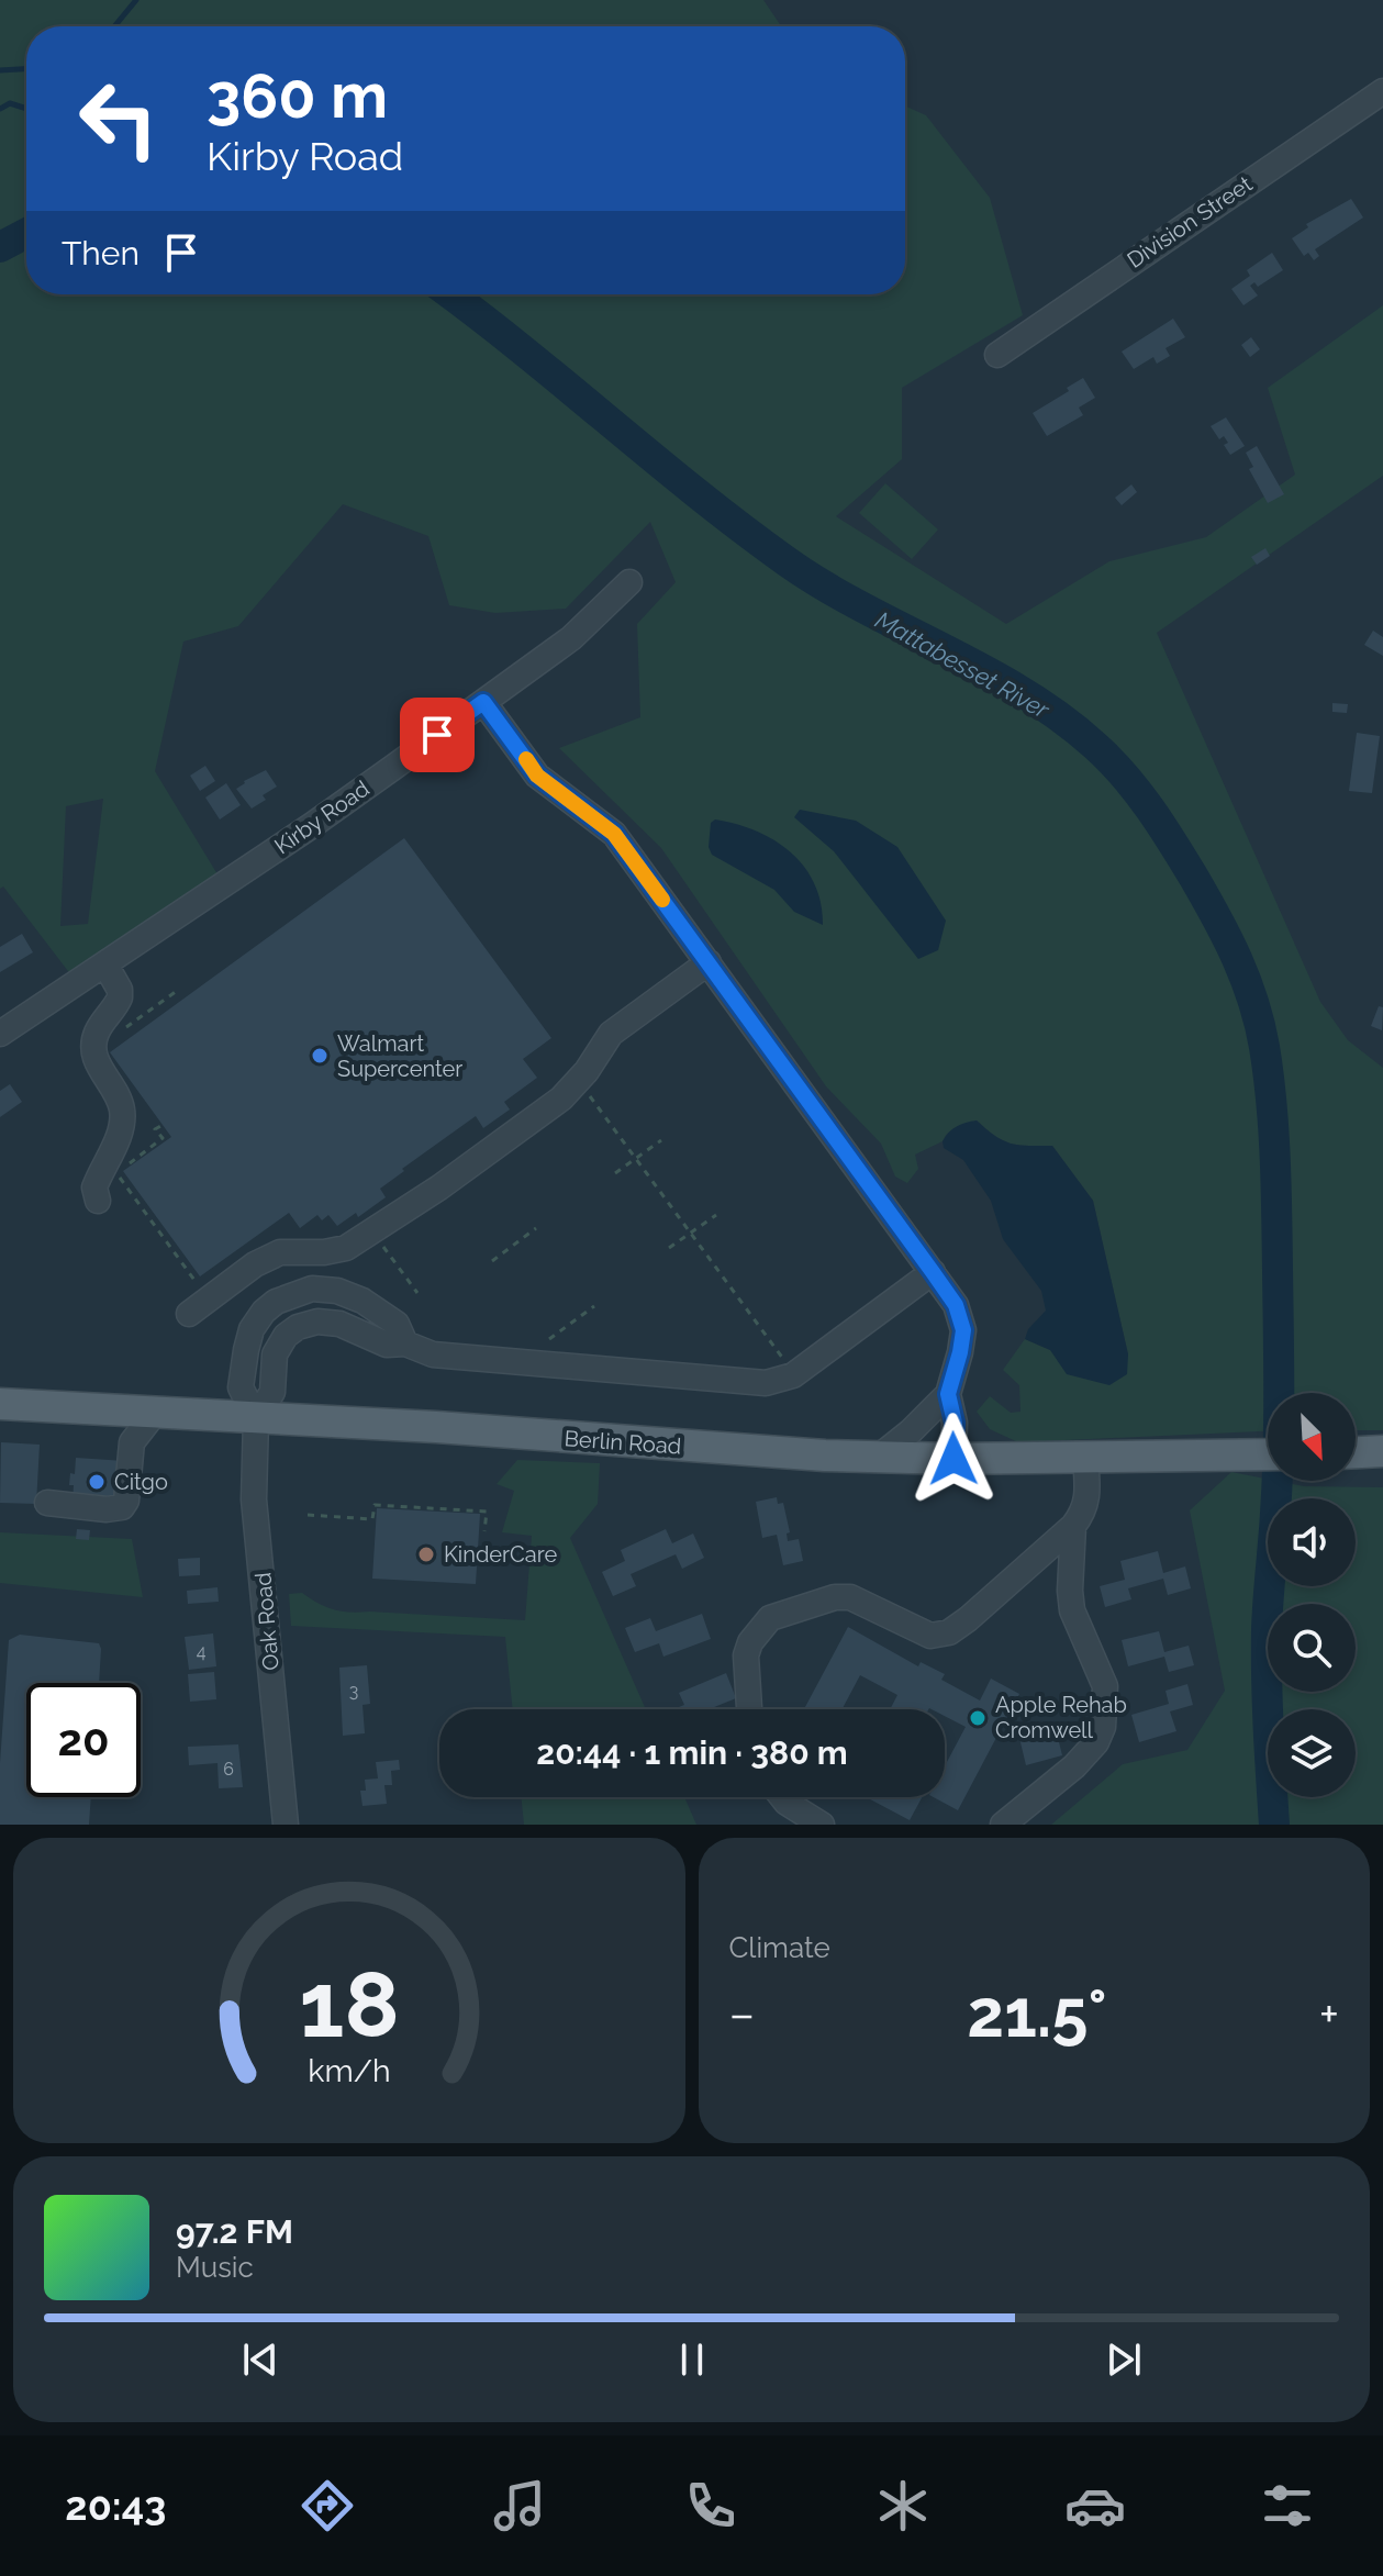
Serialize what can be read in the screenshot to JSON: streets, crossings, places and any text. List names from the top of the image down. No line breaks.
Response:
{"streets":{"main road":["Berlin Road"],"street":["Division Street","Kirby Road","Oak Road"]},"crossings":[["Berlin Road","Oak Road"]],"water":["Mattabesset River"],"places":["Walmart Supercenter","Citgo","KinderCare","Apple Rehab Cromwell"],"house_numbers":["4","3","6"],"north":"bottom right","page":{"turn":["360 m","Kirby Road"],"then":"Then","limit":"20","trip":"20:44 · 1 min · 380 m","tile":"Climate","heat":["−","21.5°","+"],"song":["97.2 FM","Music"],"tabs":"20:43","gauge":["18","km/h"]}}
